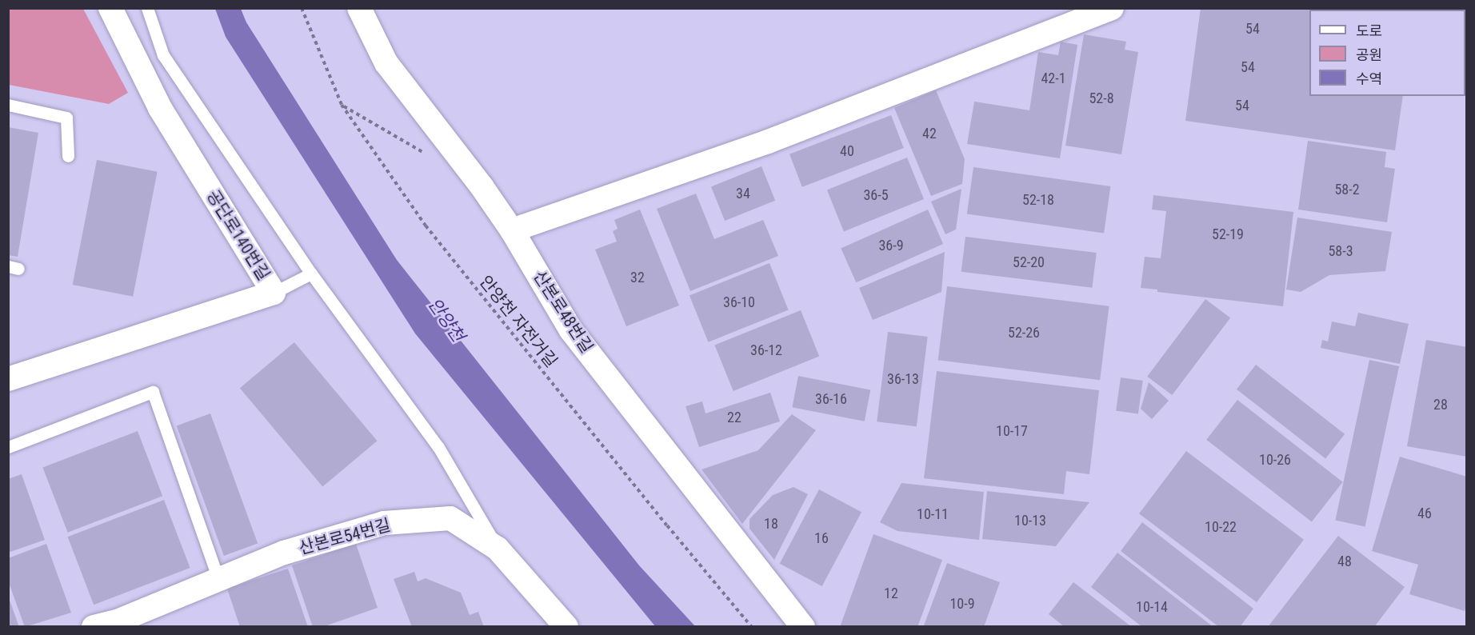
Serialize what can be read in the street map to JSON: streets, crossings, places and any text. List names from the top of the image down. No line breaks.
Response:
{"streets":{"street":["공단로140번길","산본로48번길","산본로54번길"],"path":["안양천 자전거길"]},"water":["안양천"],"house_numbers":["54","54","42-1","52-8","54","42","40","58-2","34","36-5","52-18","52-19","36-9","58-3","52-20","32","36-10","52-26","36-12","36-13","36-16","28","22","10-17","10-26","46","10-11","10-13","18","10-22","16","48","12","10-9","10-14"],"legend":["도로","공원","수역"]}
